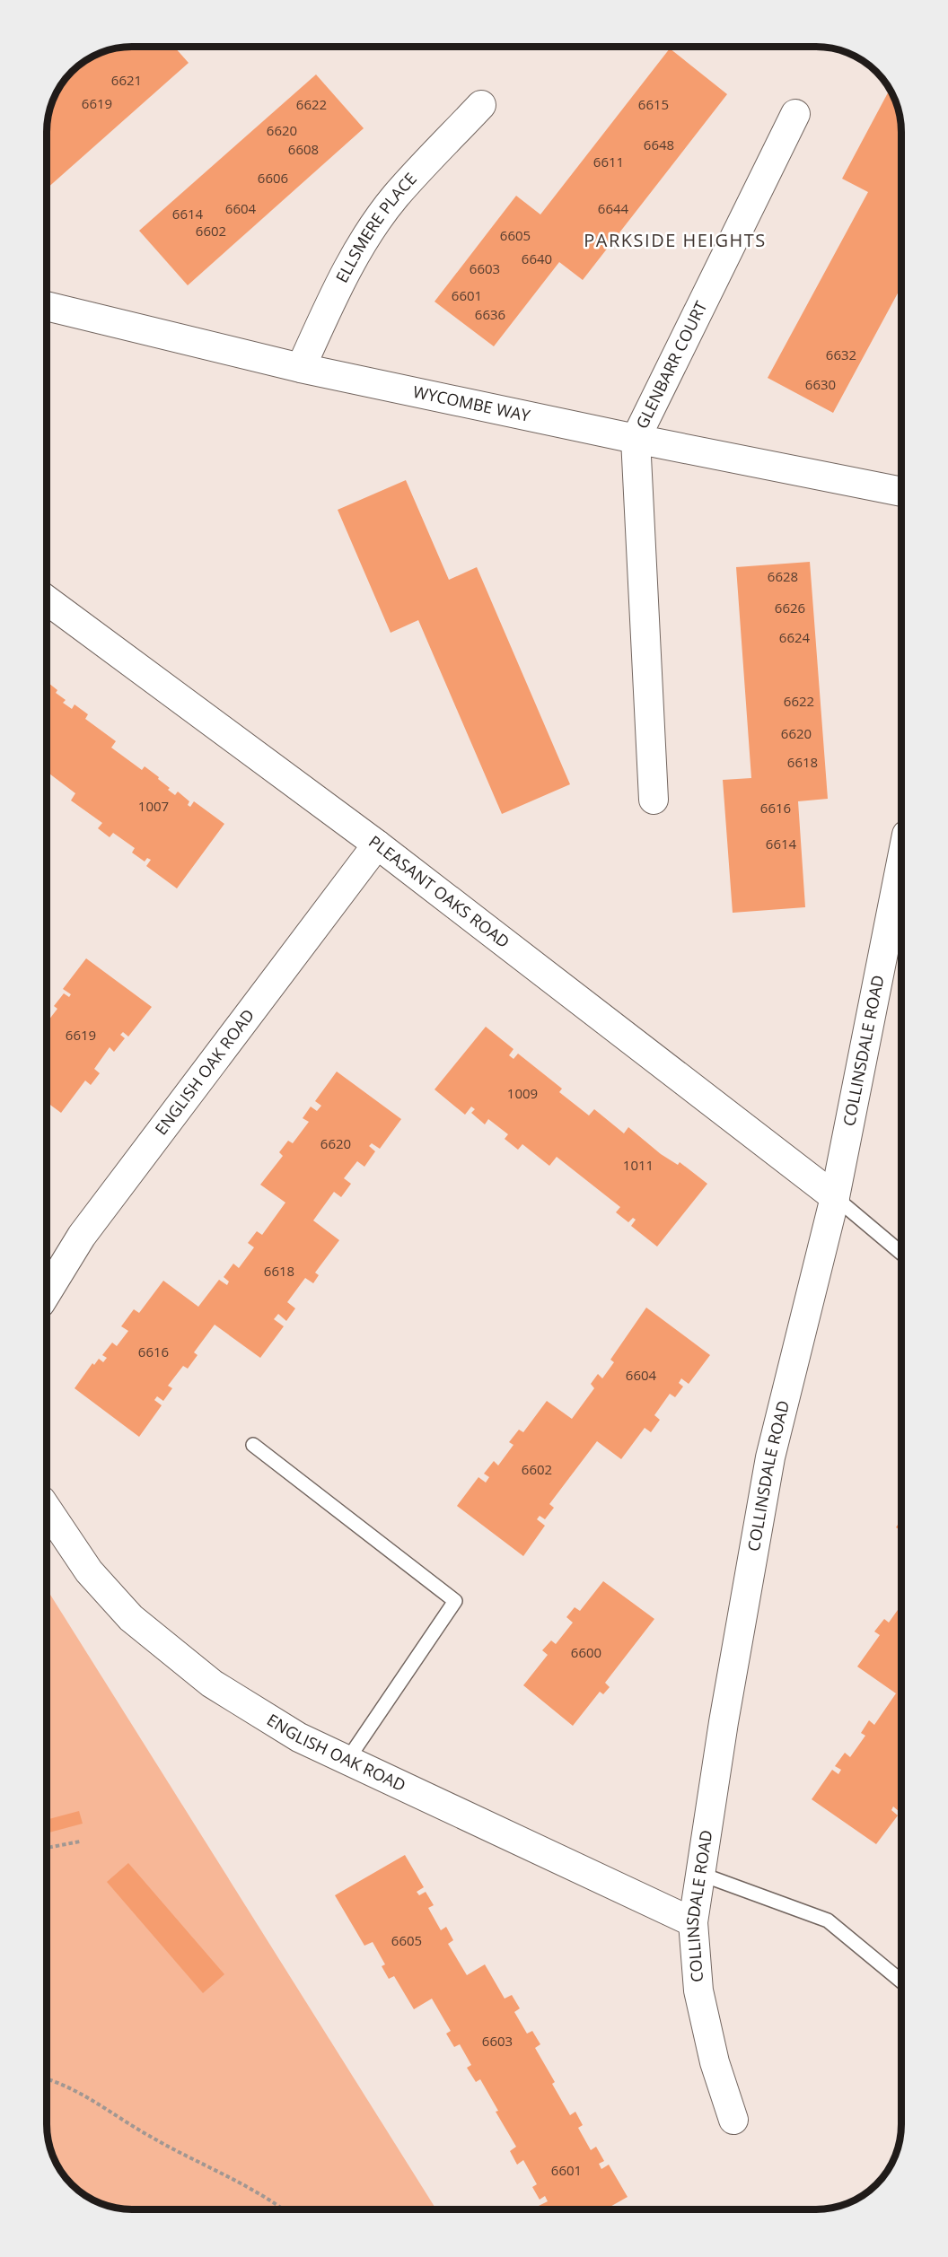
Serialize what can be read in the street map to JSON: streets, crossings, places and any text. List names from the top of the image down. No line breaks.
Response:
{"streets":{"street":["ELLSMERE PLACE","GLENBARR COURT","WYCOMBE WAY","PLEASANT OAKS ROAD","COLLINSDALE ROAD","ENGLISH OAK ROAD"]},"crossings":[["ELLSMERE PLACE","WYCOMBE WAY"],["GLENBARR COURT","WYCOMBE WAY"],["PLEASANT OAKS ROAD","COLLINSDALE ROAD"],["PLEASANT OAKS ROAD","ENGLISH OAK ROAD"],["COLLINSDALE ROAD","ENGLISH OAK ROAD"]],"districts":["PARKSIDE HEIGHTS"],"house_numbers":["6621","6619","6622","6615","6620","6648","6608","6611","6606","6604","6644","6614","6602","6605","6640","6603","6601","6636","6632","6630","6628","6626","6624","6622","6620","6618","1007","6616","6614","6619","1009","6620","1011","6618","6616","6604","6602","6600","6605","6603","6601"]}
